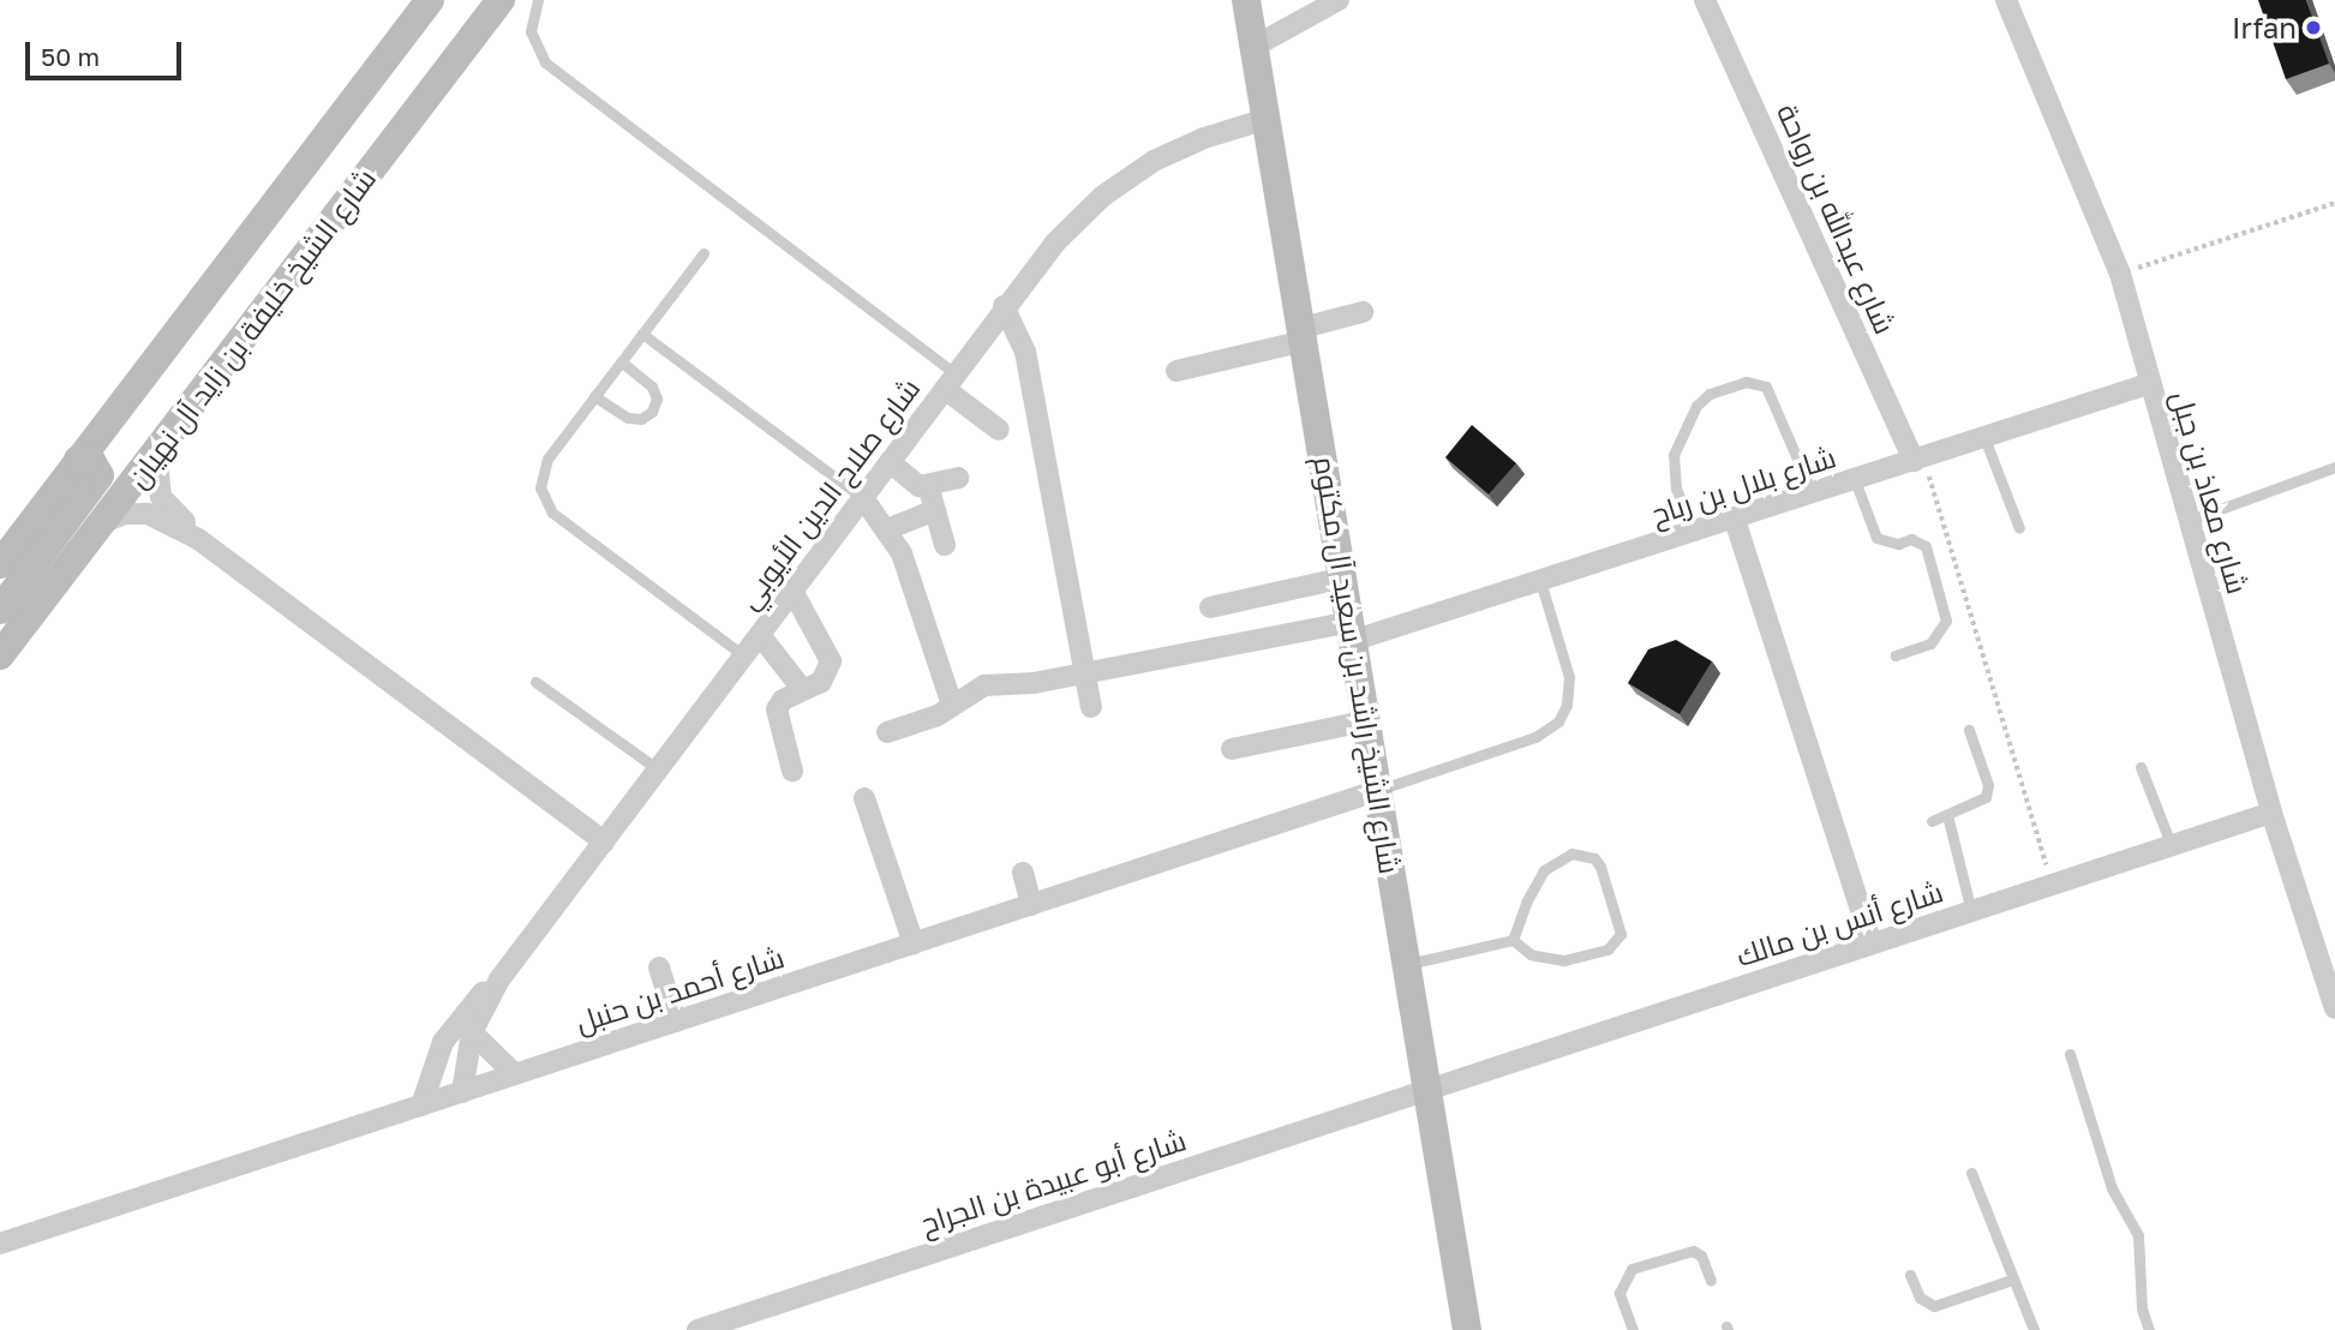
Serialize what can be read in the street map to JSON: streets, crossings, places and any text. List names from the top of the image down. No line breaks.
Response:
{"streets":{"street":["شارع عبدالله بن رواحة","شارع الشيخ خليفة بن زايد آل نهيان","شارع بلال بن رباح","شارع معاذ بن جبل","شارع صلاح الدين الأيوبي","شارع الشيخ راشد بن سعيد آل مكتوم","شارع أنس بن مالك","شارع أحمد بن حنبل","شارع أبو عبيدة بن الجراح"]},"crossings":[["شارع عبدالله بن رواحة","شارع بلال بن رباح"],["شارع بلال بن رباح","شارع معاذ بن جبل"],["شارع بلال بن رباح","شارع الشيخ راشد بن سعيد آل مكتوم"],["شارع معاذ بن جبل","شارع أنس بن مالك"],["شارع صلاح الدين الأيوبي","شارع الشيخ راشد بن سعيد آل مكتوم"],["شارع صلاح الدين الأيوبي","شارع أحمد بن حنبل"],["شارع الشيخ راشد بن سعيد آل مكتوم","شارع أنس بن مالك"],["شارع الشيخ راشد بن سعيد آل مكتوم","شارع أحمد بن حنبل"],["شارع الشيخ راشد بن سعيد آل مكتوم","شارع أبو عبيدة بن الجراح"],["شارع أنس بن مالك","شارع أبو عبيدة بن الجراح"]],"places":["Irfan"],"scale_bar":"50 m"}
